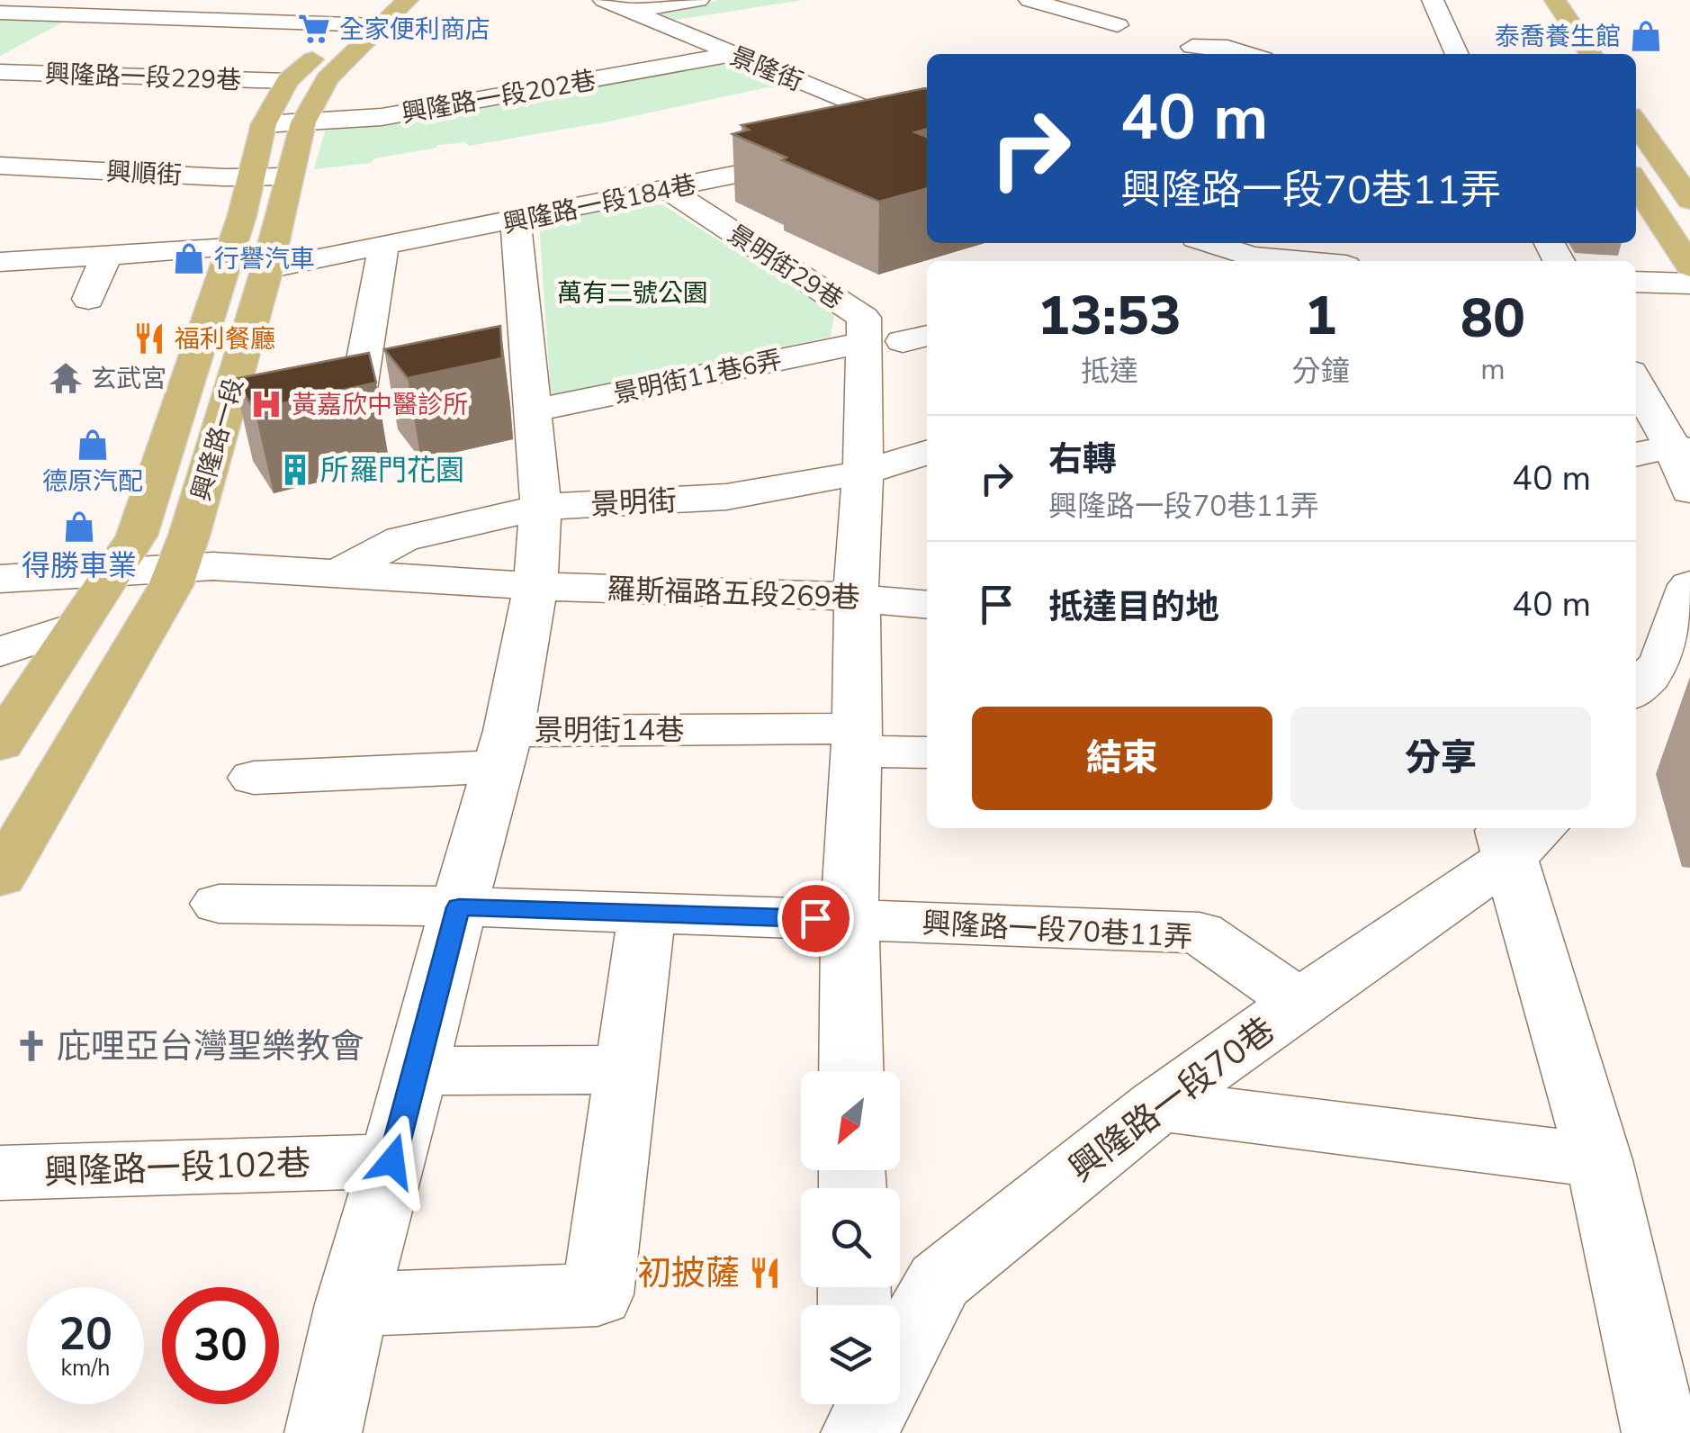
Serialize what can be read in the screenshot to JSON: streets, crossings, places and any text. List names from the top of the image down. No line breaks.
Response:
{"streets":{"main road":["興隆路一段"],"street":["景隆街","興隆路一段229巷","興隆路一段202巷","興順街","興隆路一段184巷","景明街29巷","景明街11巷6弄","景明街","羅斯福路五段269巷","景明街14巷","興隆路一段70巷11弄","興隆路一段70巷","興隆路一段102巷"]},"crossings":[["景隆街","興隆路一段202巷"],["興隆路一段229巷","興隆路一段"],["興隆路一段202巷","興隆路一段"],["興順街","興隆路一段"],["興隆路一段184巷","景明街29巷"],["興隆路一段184巷","興隆路一段"],["興隆路一段184巷","景明街14巷"],["景明街29巷","景明街11巷6弄"],["景明街29巷","景明街"],["景明街11巷6弄","景明街14巷"],["景明街","景明街14巷"],["羅斯福路五段269巷","景明街14巷"],["興隆路一段70巷11弄","興隆路一段70巷"]],"parks":["萬有二號公園"],"places":{"supermarket":["全家便利商店"],"shop":["泰喬養生館","行譽汽車","德原汽配","得勝車業"],"restaurant":["福利餐廳","初披薩"],"temple":["玄武宮"],"hospital":["黃嘉欣中醫診所"],"building":["所羅門花園"],"church":["庇哩亞台灣聖樂教會"]},"north":"bottom left","page":{"turn":["40 m","興隆路一段70巷11弄"],"eta":["13:53","抵達","1","分鐘","80","m"],"list":[{"name":"右轉","note":"興隆路一段70巷11弄","value":"40 m"},{"name":"抵達目的地","value":"40 m"}],"buttons":["結束","分享"],"speed":"20 km/h","limit":"30"}}
